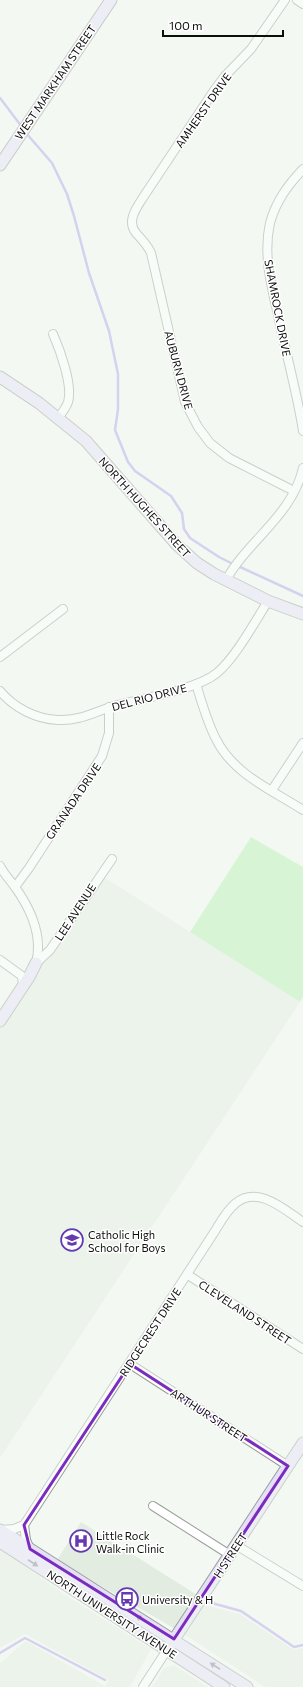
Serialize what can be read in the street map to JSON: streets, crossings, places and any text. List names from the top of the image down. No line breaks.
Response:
{"streets":{"main road":["WEST MARKHAM STREET","NORTH HUGHES STREET","H STREET","NORTH UNIVERSITY AVENUE"],"street":["AMHERST DRIVE","SHAMROCK DRIVE","AUBURN DRIVE","DEL RIO DRIVE","GRANADA DRIVE","LEE AVENUE","CLEVELAND STREET","RIDGECREST DRIVE","ARTHUR STREET"]},"crossings":[["AMHERST DRIVE","AUBURN DRIVE"],["NORTH HUGHES STREET","DEL RIO DRIVE"],["DEL RIO DRIVE","GRANADA DRIVE"],["CLEVELAND STREET","RIDGECREST DRIVE"],["RIDGECREST DRIVE","ARTHUR STREET"],["ARTHUR STREET","H STREET"],["H STREET","NORTH UNIVERSITY AVENUE"]],"places":{"school or university":["Catholic High School for Boys"],"hospital":["Little Rock Walk-in Clinic"],"bus stop":["University & H"]},"scale_bar":"100 m"}
